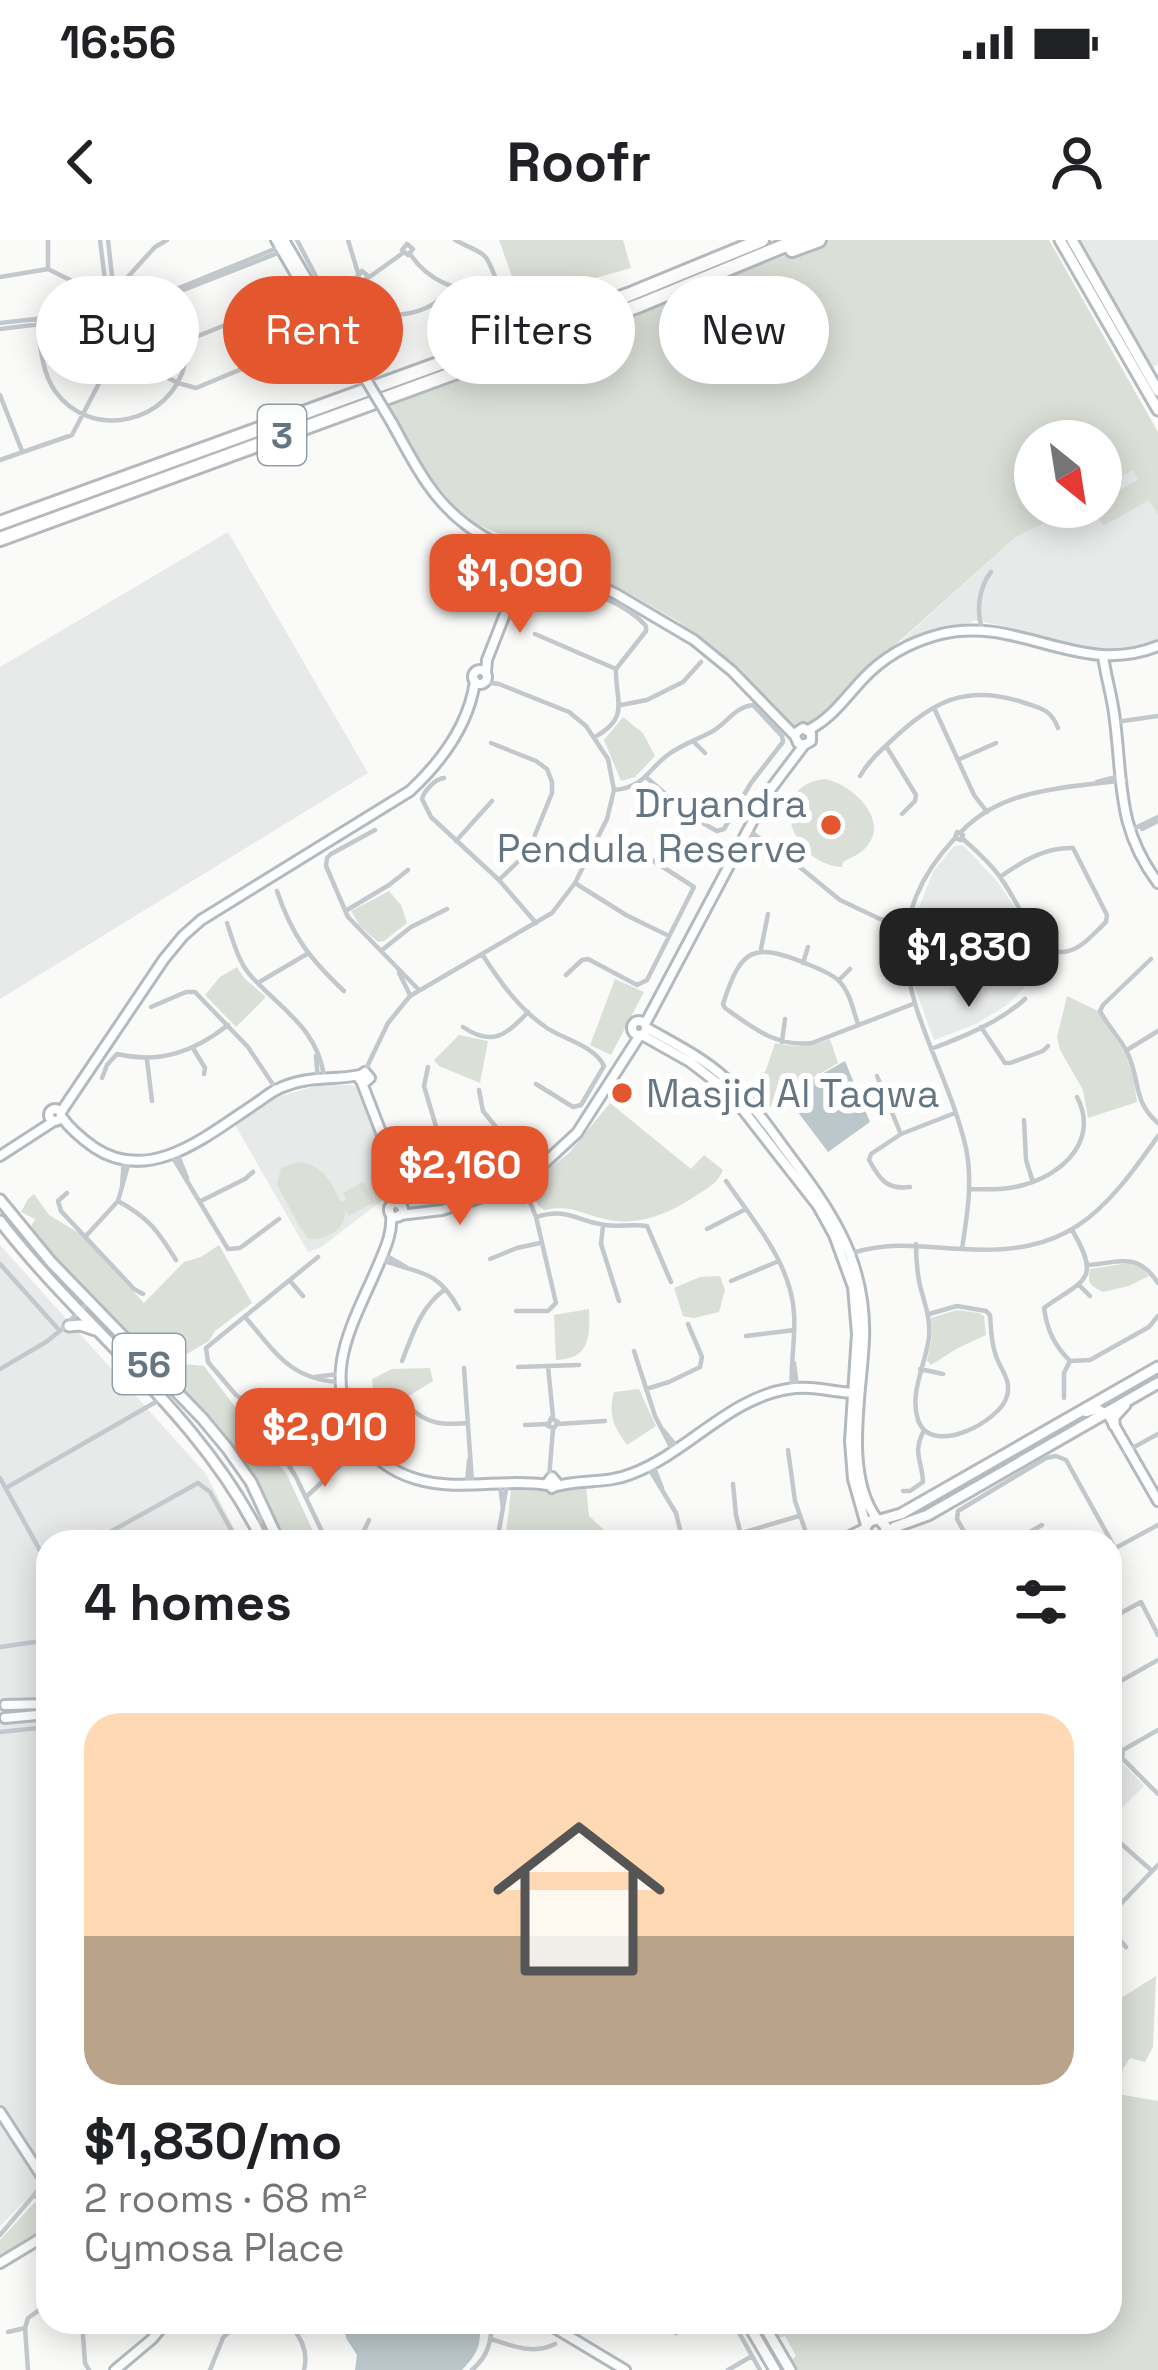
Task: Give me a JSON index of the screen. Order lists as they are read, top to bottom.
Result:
{
  "streets": {
    "highway": ["3"],
    "main road": ["56"]
  },
  "places": ["Dryandra Pendula Reserve", "Masjid Al Taqwa"],
  "north": "bottom right",
  "page": {
    "status": "16:56",
    "header": "Roofr",
    "chip": [
      "Buy",
      "Rent",
      "Filters",
      "New"
    ],
    "price": [
      "$1,090",
      "$1,830",
      "$2,160",
      "$2,010"
    ],
    "heading": "4 homes",
    "list": [
      {
        "name": "$1,830/mo",
        "note": "2 rooms · 68 m² · Cymosa Place"
      }
    ]
  }
}
